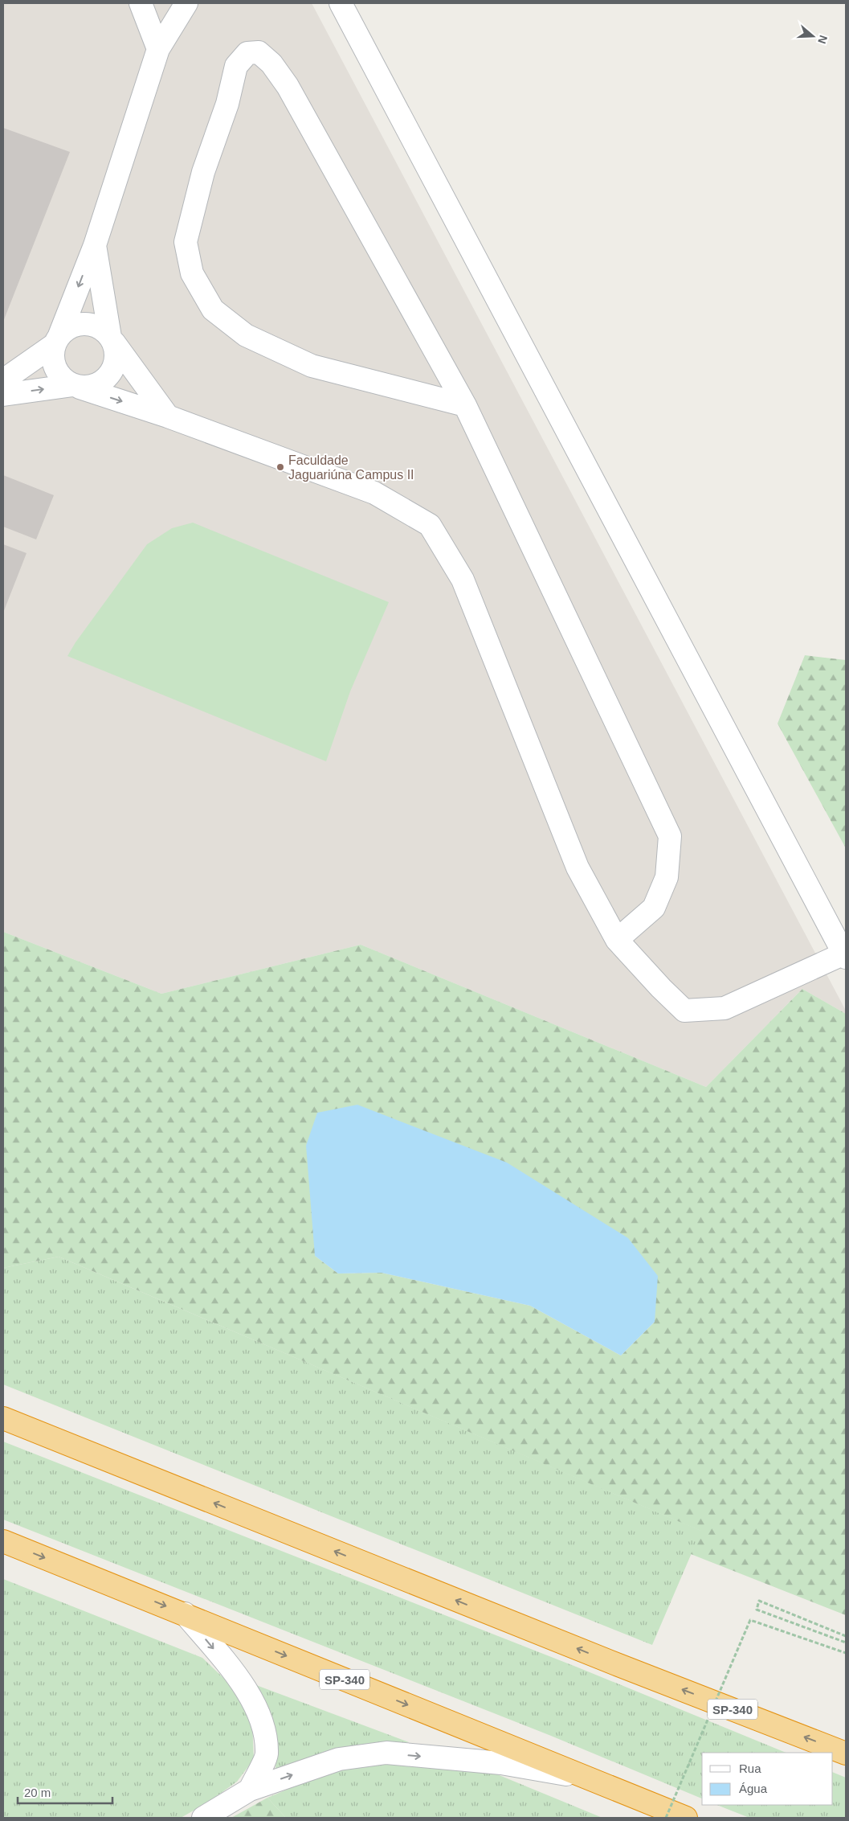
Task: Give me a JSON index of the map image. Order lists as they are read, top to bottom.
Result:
{
  "streets": {
    "highway": ["SP-340"]
  },
  "places": ["Faculdade Jaguariúna Campus II"],
  "legend": ["Rua", "Água"],
  "scale_bar": "20 m",
  "north": "right"
}
